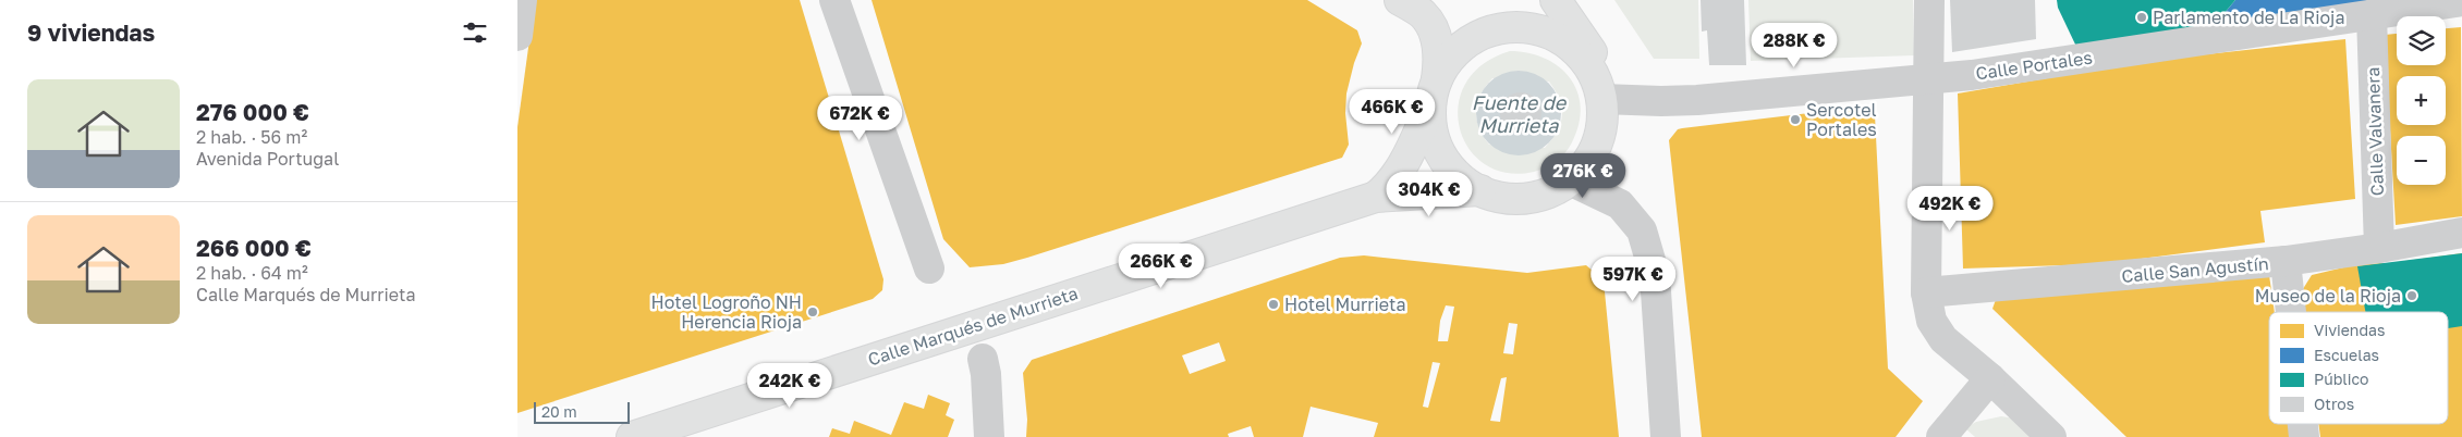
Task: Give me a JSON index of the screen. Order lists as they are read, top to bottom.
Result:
{
  "streets": {
    "main road": ["Calle Marqués de Murrieta"],
    "street": ["Calle Portales", "Calle Valvanera", "Calle San Agustín"]
  },
  "crossings": [
    ["Calle Portales", "Calle Valvanera"],
    ["Calle Portales", "Calle Marqués de Murrieta"],
    ["Calle Valvanera", "Calle San Agustín"]
  ],
  "water": ["Fuente de Murrieta"],
  "places": [
    "Parlamento de La Rioja",
    "Sercotel Portales",
    "Museo de la Rioja",
    "Hotel Murrieta",
    "Hotel Logroño NH Herencia Rioja"
  ],
  "legend": [
    "Viviendas",
    "Escuelas",
    "Público",
    "Otros"
  ],
  "scale_bar": "20 m",
  "page": {
    "heading": "9 viviendas",
    "map_buttons": ["+", "−"],
    "price": [
      "288K €",
      "466K €",
      "672K €",
      "276K €",
      "304K €",
      "492K €",
      "266K €",
      "597K €",
      "242K €"
    ],
    "list": [
      {
        "name": "276 000 €",
        "note": "2 hab. · 56 m² · Avenida Portugal"
      },
      {
        "name": "266 000 €",
        "note": "2 hab. · 64 m² · Calle Marqués de Murrieta"
      }
    ],
    "scale": "20 m"
  }
}
